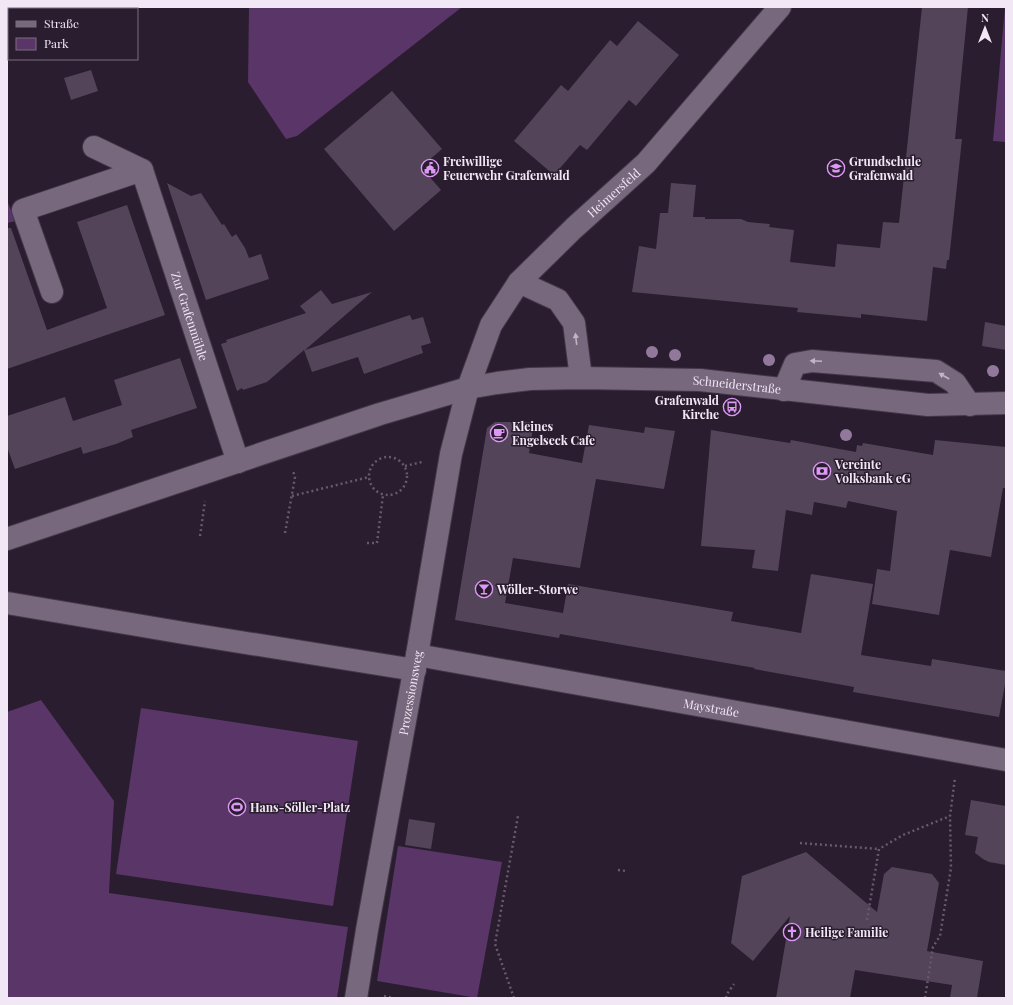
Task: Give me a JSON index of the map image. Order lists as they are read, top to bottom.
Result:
{
  "streets": {
    "street": [
      "Heimersfeld",
      "Zur Grafenmühle",
      "Schneiderstraße",
      "Prozessionsweg",
      "Maystraße"
    ]
  },
  "crossings": [
    ["Heimersfeld", "Schneiderstraße"],
    ["Heimersfeld", "Prozessionsweg"],
    ["Schneiderstraße", "Prozessionsweg"],
    ["Prozessionsweg", "Maystraße"]
  ],
  "places": {
    "public building": ["Freiwillige Feuerwehr Grafenwald"],
    "school or university": ["Grundschule Grafenwald"],
    "bus stop": ["Grafenwald Kirche"],
    "cafe": ["Kleines Engelseck Cafe"],
    "bank": ["Vereinte Volksbank eG"],
    "bar": ["Wöller-Storwe"],
    "sports": ["Hans-Söller-Platz"],
    "church": ["Heilige Familie"]
  },
  "legend": ["Straße", "Park"],
  "north": "top"
}
